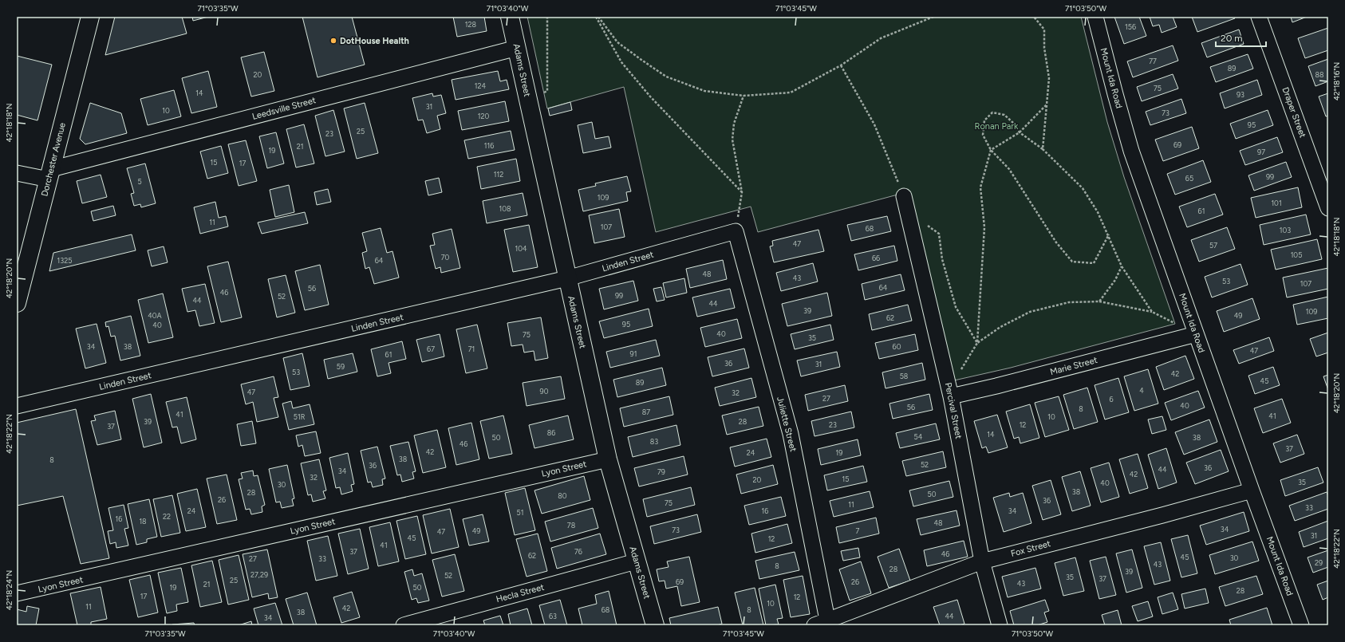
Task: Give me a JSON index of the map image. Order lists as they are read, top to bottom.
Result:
{
  "streets": {
    "main road": ["Adams Street", "Dorchester Avenue"],
    "street": [
      "Mount Ida Road",
      "Leedsville Street",
      "Draper Street",
      "Linden Street",
      "Marie Street",
      "Percival Street",
      "Juliette Street",
      "Lyon Street",
      "Fox Street",
      "Hecla Street"
    ]
  },
  "crossings": [
    ["Adams Street", "Leedsville Street"],
    ["Adams Street", "Linden Street"],
    ["Adams Street", "Lyon Street"],
    ["Adams Street", "Hecla Street"],
    ["Mount Ida Road", "Marie Street"],
    ["Mount Ida Road", "Fox Street"],
    ["Leedsville Street", "Dorchester Avenue"],
    ["Linden Street", "Juliette Street"],
    ["Marie Street", "Percival Street"],
    ["Percival Street", "Fox Street"],
    ["Juliette Street", "Fox Street"]
  ],
  "parks": ["Ronan Park"],
  "places": ["DotHouse Health"],
  "house_numbers": [
    "128",
    "156",
    "77",
    "89",
    "20",
    "88",
    "124",
    "75",
    "14",
    "93",
    "31",
    "10",
    "73",
    "120",
    "95",
    "25",
    "23",
    "69",
    "116",
    "21",
    "19",
    "97",
    "15",
    "17",
    "112",
    "99",
    "65",
    "5",
    "109",
    "101",
    "108",
    "61",
    "11",
    "107",
    "68",
    "103",
    "47",
    "57",
    "104",
    "105",
    "70",
    "66",
    "1325",
    "64",
    "48",
    "43",
    "53",
    "107",
    "64",
    "56",
    "46",
    "99",
    "52",
    "44",
    "44",
    "39",
    "109",
    "40A",
    "49",
    "62",
    "95",
    "40",
    "40",
    "75",
    "35",
    "34",
    "38",
    "60",
    "67",
    "71",
    "47",
    "91",
    "61",
    "36",
    "31",
    "59",
    "53",
    "42",
    "58",
    "45",
    "89",
    "4",
    "90",
    "47",
    "32",
    "27",
    "6",
    "40",
    "56",
    "8",
    "87",
    "41",
    "41",
    "51R",
    "10",
    "39",
    "28",
    "23",
    "12",
    "37",
    "86",
    "14",
    "54",
    "50",
    "38",
    "83",
    "46",
    "37",
    "42",
    "24",
    "19",
    "38",
    "8",
    "52",
    "36",
    "36",
    "44",
    "34",
    "79",
    "42",
    "32",
    "15",
    "20",
    "35",
    "40",
    "30",
    "38",
    "28",
    "50",
    "80",
    "26",
    "36",
    "75",
    "11",
    "33",
    "24",
    "16",
    "34",
    "51",
    "22",
    "16",
    "18",
    "48",
    "78",
    "34",
    "73",
    "49",
    "7",
    "47",
    "31",
    "45",
    "12",
    "41",
    "37",
    "76",
    "46",
    "62",
    "45",
    "30",
    "27",
    "33",
    "29",
    "43",
    "8",
    "28",
    "39",
    "27,29",
    "52",
    "35",
    "37",
    "25",
    "69",
    "26",
    "43",
    "21",
    "19",
    "50",
    "28",
    "17",
    "12",
    "10",
    "11",
    "42",
    "68",
    "8",
    "38",
    "63",
    "44",
    "34"
  ],
  "scale_bar": "20 m",
  "coordinates": [
    "71°03'35\"W",
    "71°03'40\"W",
    "71°03'45\"W",
    "71°03'50\"W",
    "42°18'16\"N",
    "42°18'18\"N",
    "42°18'20\"N",
    "42°18'22\"N",
    "42°18'24\"N"
  ]
}
